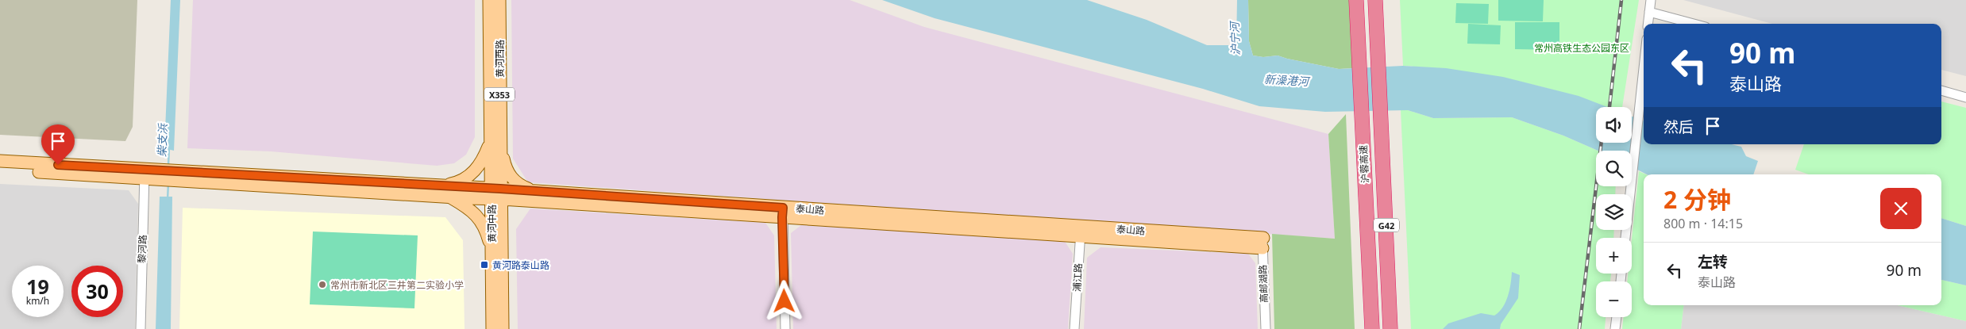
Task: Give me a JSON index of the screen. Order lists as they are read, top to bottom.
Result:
{
  "streets": {
    "highway": ["沪蓉高速", "G42"],
    "main road": [
      "黄河西路",
      "X353",
      "泰山路",
      "黄河中路"
    ],
    "street": ["黎河路", "浦江路", "高邮湖路"]
  },
  "crossings": [
    ["黄河西路", "泰山路"],
    ["黄河西路", "黄河中路"],
    ["泰山路", "黄河中路"],
    ["泰山路", "黎河路"],
    ["泰山路", "浦江路"],
    ["泰山路", "高邮湖路"]
  ],
  "water": ["沪宁河", "新澡港河", "柴支浜"],
  "parks": ["常州高铁生态公园东区"],
  "places": {
    "transit": ["黄河路泰山路"],
    "other": ["常州市新北区三井第二实验小学"]
  },
  "page": {
    "turn": ["90 m", "泰山路"],
    "map_buttons": ["+", "−"],
    "then": "然后",
    "heading": ["2 分钟", "800 m · 14:15"],
    "list": [
      {
        "name": "左转",
        "note": "泰山路",
        "value": "90 m"
      }
    ],
    "speed": "19 km/h",
    "limit": "30"
  }
}
